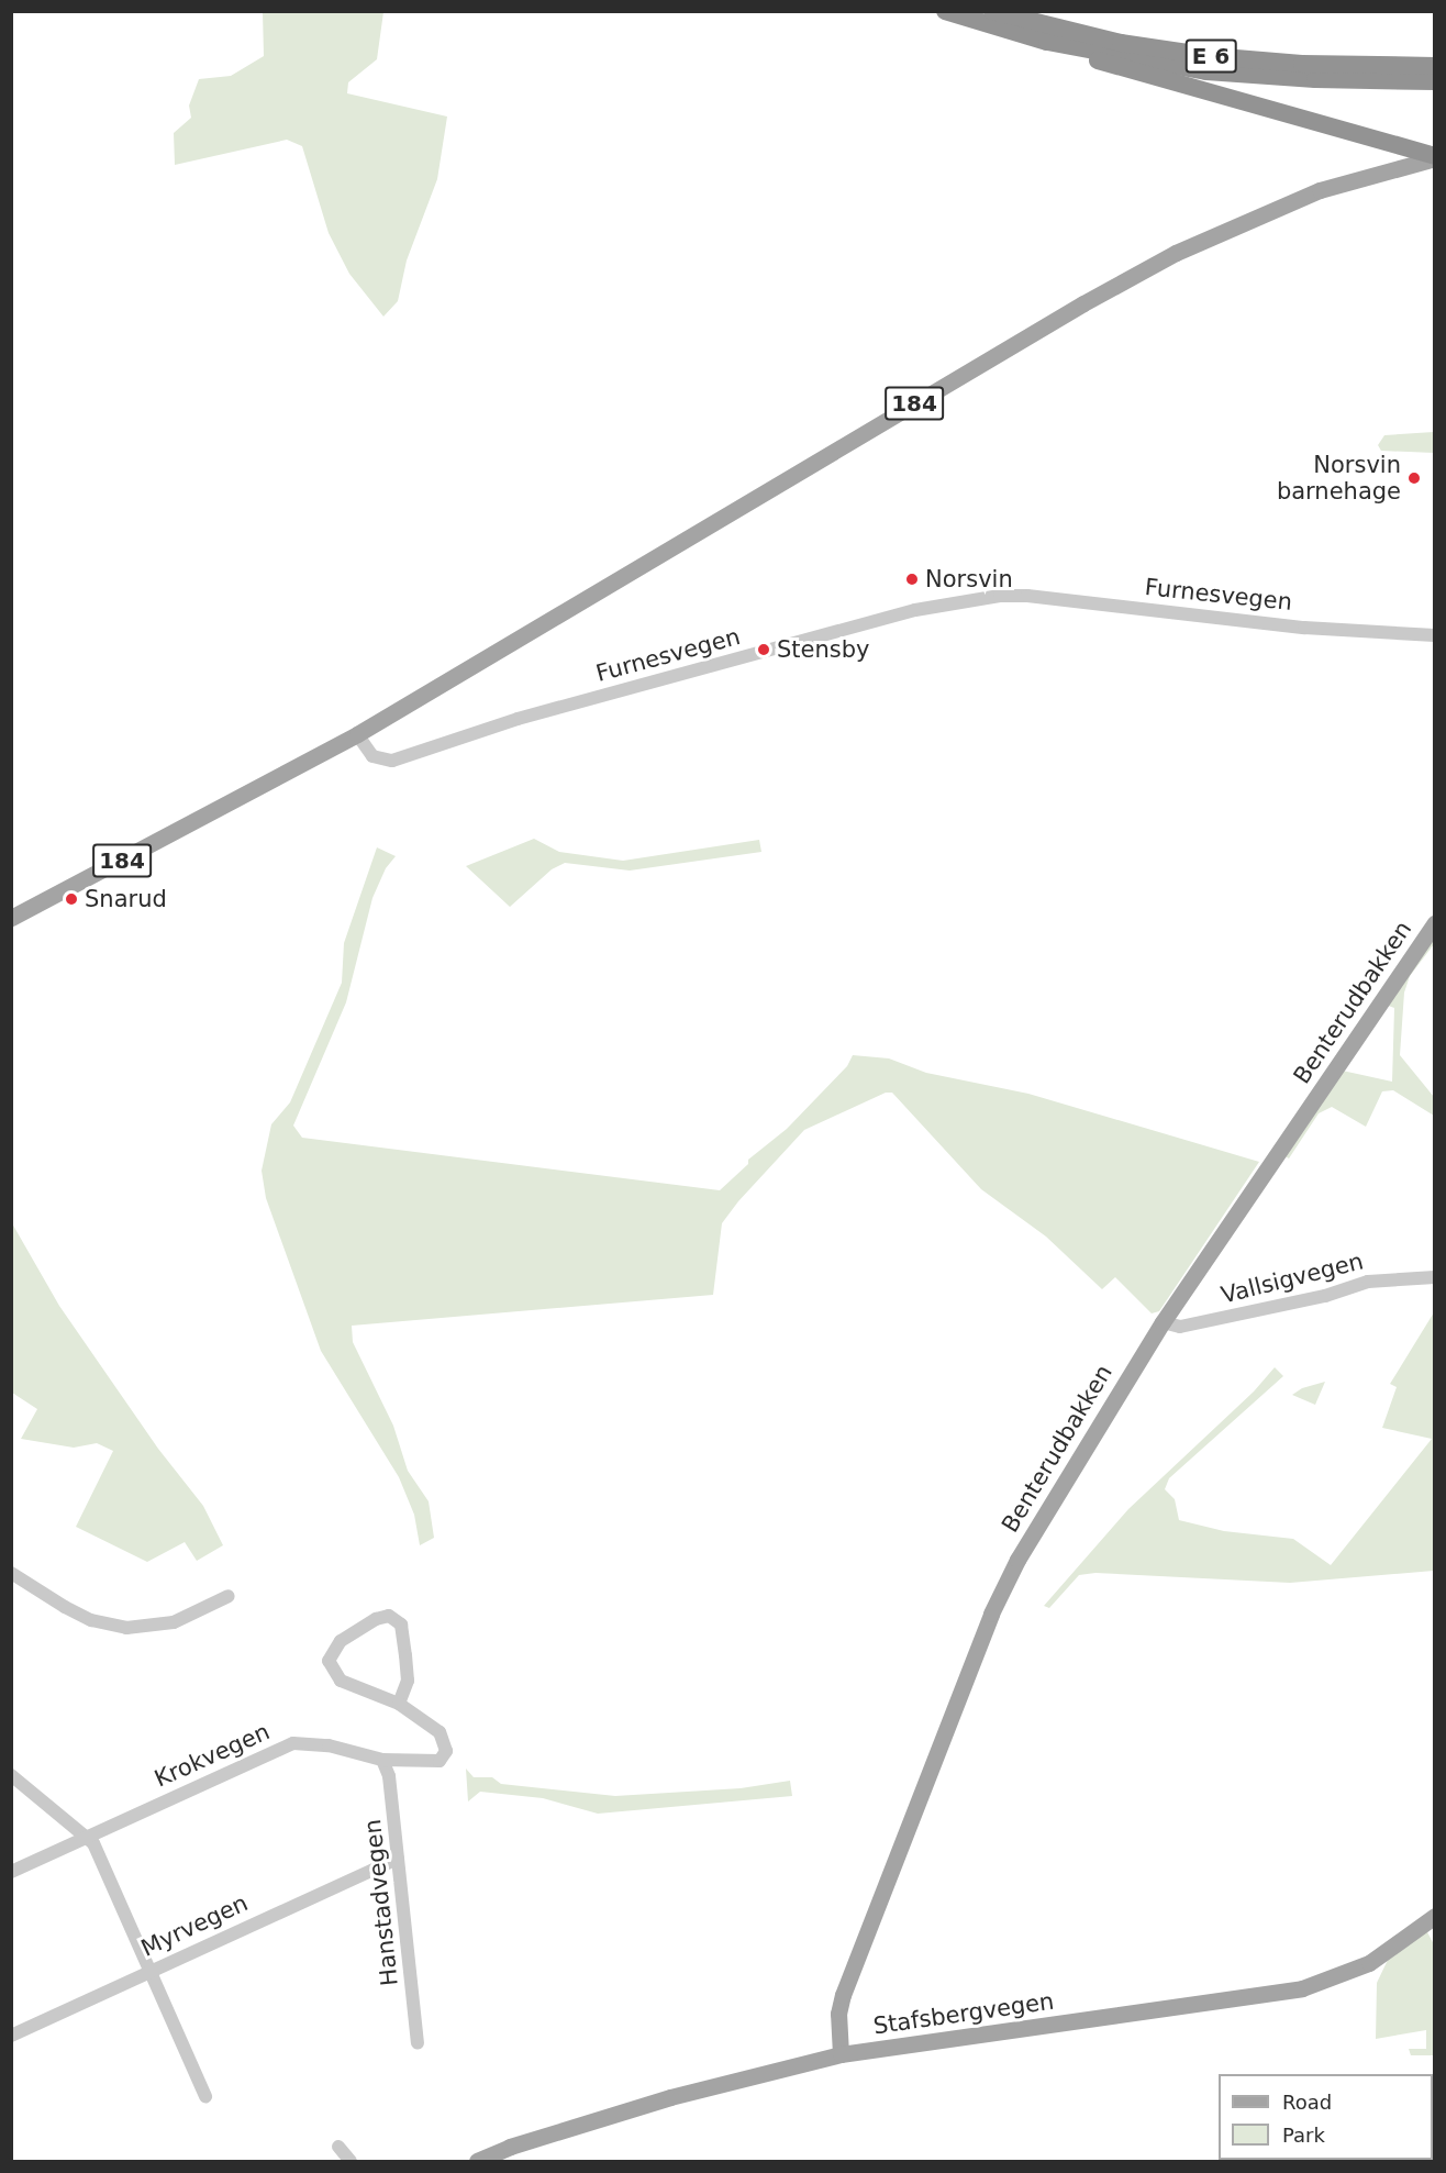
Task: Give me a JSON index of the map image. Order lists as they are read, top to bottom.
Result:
{
  "streets": {
    "highway": ["E 6"],
    "main road": ["184", "Benterudbakken", "Stafsbergvegen"],
    "street": [
      "Furnesvegen",
      "Vallsigvegen",
      "Krokvegen",
      "Hanstadvegen",
      "Myrvegen"
    ]
  },
  "crossings": [
    ["E 6", "184"],
    ["184", "Furnesvegen"],
    ["Benterudbakken", "Vallsigvegen"],
    ["Benterudbakken", "Stafsbergvegen"],
    ["Krokvegen", "Hanstadvegen"],
    ["Hanstadvegen", "Myrvegen"]
  ],
  "places": [
    "Norsvin barnehage",
    "Norsvin",
    "Stensby",
    "Snarud"
  ],
  "legend": ["Road", "Park"]
}
